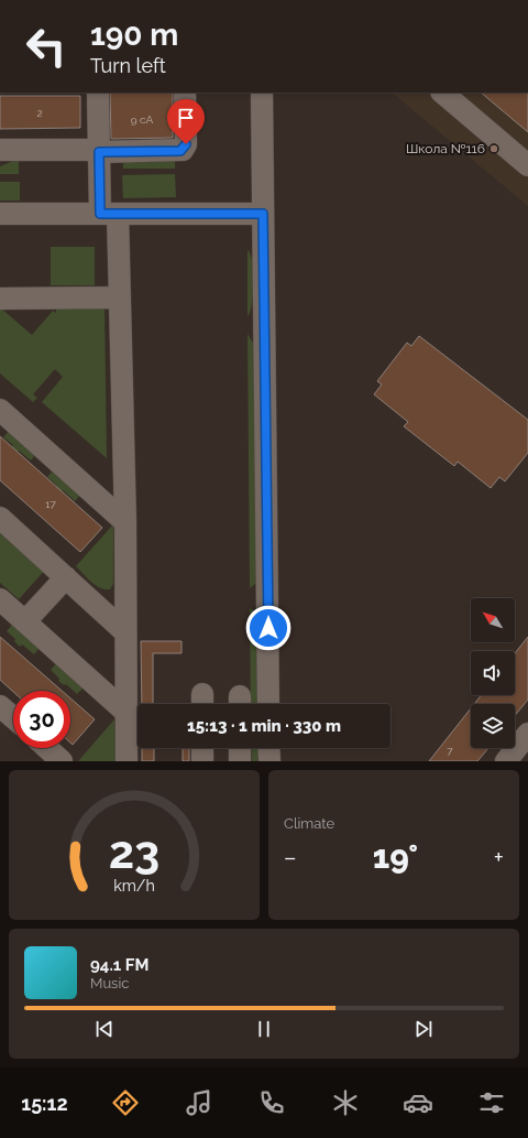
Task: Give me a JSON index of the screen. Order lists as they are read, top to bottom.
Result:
{
  "places": ["Школа №116"],
  "house_numbers": [
    "2",
    "9 сА",
    "17",
    "7"
  ],
  "north": "top left",
  "page": {
    "turn": ["190 m", "Turn left"],
    "limit": "30",
    "trip": "15:13 · 1 min · 330 m",
    "tile": "Climate",
    "heat": ["−", "19°", "+"],
    "song": ["94.1 FM", "Music"],
    "tabs": "15:12",
    "gauge": ["23", "km/h"]
  }
}
